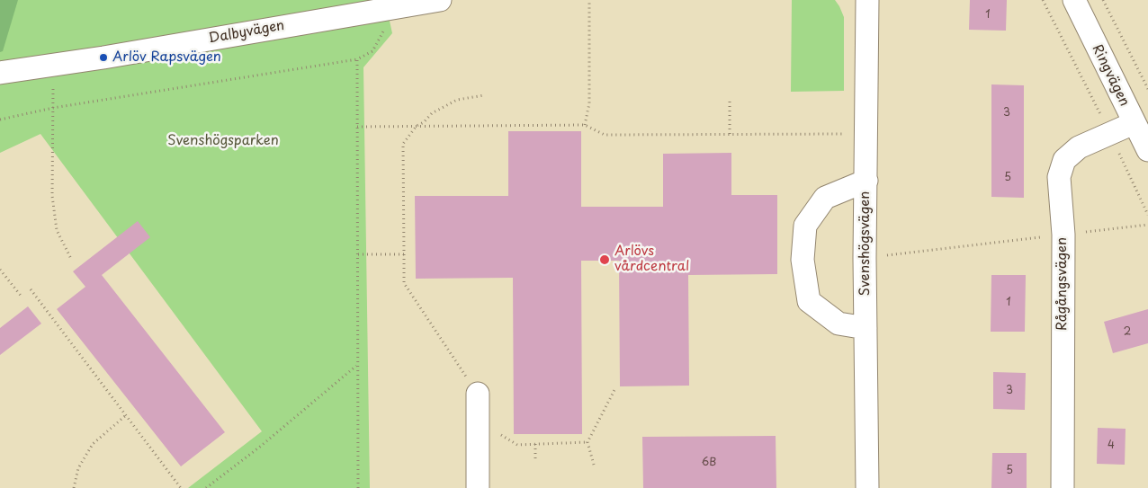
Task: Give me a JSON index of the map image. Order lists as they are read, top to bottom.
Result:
{
  "streets": {
    "street": [
      "Dalbyvägen",
      "Ringvägen",
      "Svenshögsvägen",
      "Rågångsvägen"
    ]
  },
  "crossings": [
    ["Ringvägen", "Rågångsvägen"]
  ],
  "parks": ["Svenshögsparken"],
  "places": ["Arlöv Rapsvägen", "Arlövs vårdcentral"],
  "house_numbers": [
    "1",
    "3",
    "5",
    "1",
    "2",
    "3",
    "4",
    "6B",
    "5"
  ]
}
